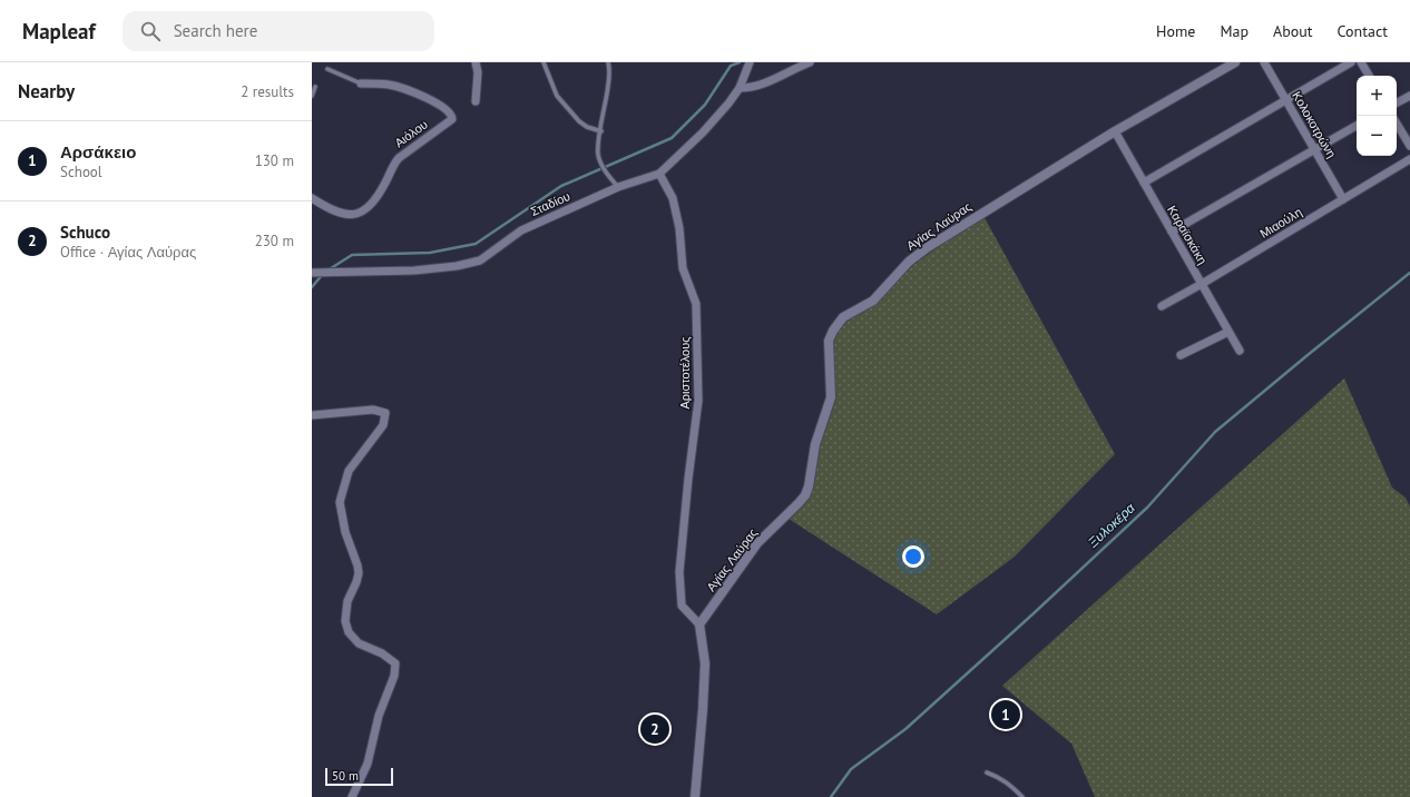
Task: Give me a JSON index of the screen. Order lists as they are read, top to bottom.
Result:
{
  "streets": {
    "street": [
      "Κολοκοτρώνη",
      "Αιόλου",
      "Σταδίου",
      "Μιαούλη",
      "Αγίας Λαύρας",
      "Καραϊσκάκη",
      "Αριστοτέλους"
    ]
  },
  "crossings": [
    ["Κολοκοτρώνη", "Μιαούλη"],
    ["Σταδίου", "Αριστοτέλους"],
    ["Μιαούλη", "Καραϊσκάκη"],
    ["Αγίας Λαύρας", "Καραϊσκάκη"],
    ["Αγίας Λαύρας", "Αριστοτέλους"]
  ],
  "water": ["Ξυλοκέρα"],
  "scale_bar": "50 m",
  "page": {
    "header": "Mapleaf",
    "search": "Search here",
    "nav": [
      "Home",
      "Map",
      "About",
      "Contact"
    ],
    "heading": ["Nearby", "2 results"],
    "map_buttons": ["+", "−"],
    "list": [
      {
        "mark": "1",
        "name": "Αρσάκειο",
        "note": "School",
        "value": "130 m"
      },
      {
        "mark": "2",
        "name": "Schuco",
        "note": "Office · Αγίας Λαύρας",
        "value": "230 m"
      }
    ],
    "pins": ["1", "2"],
    "scale": "50 m"
  }
}
